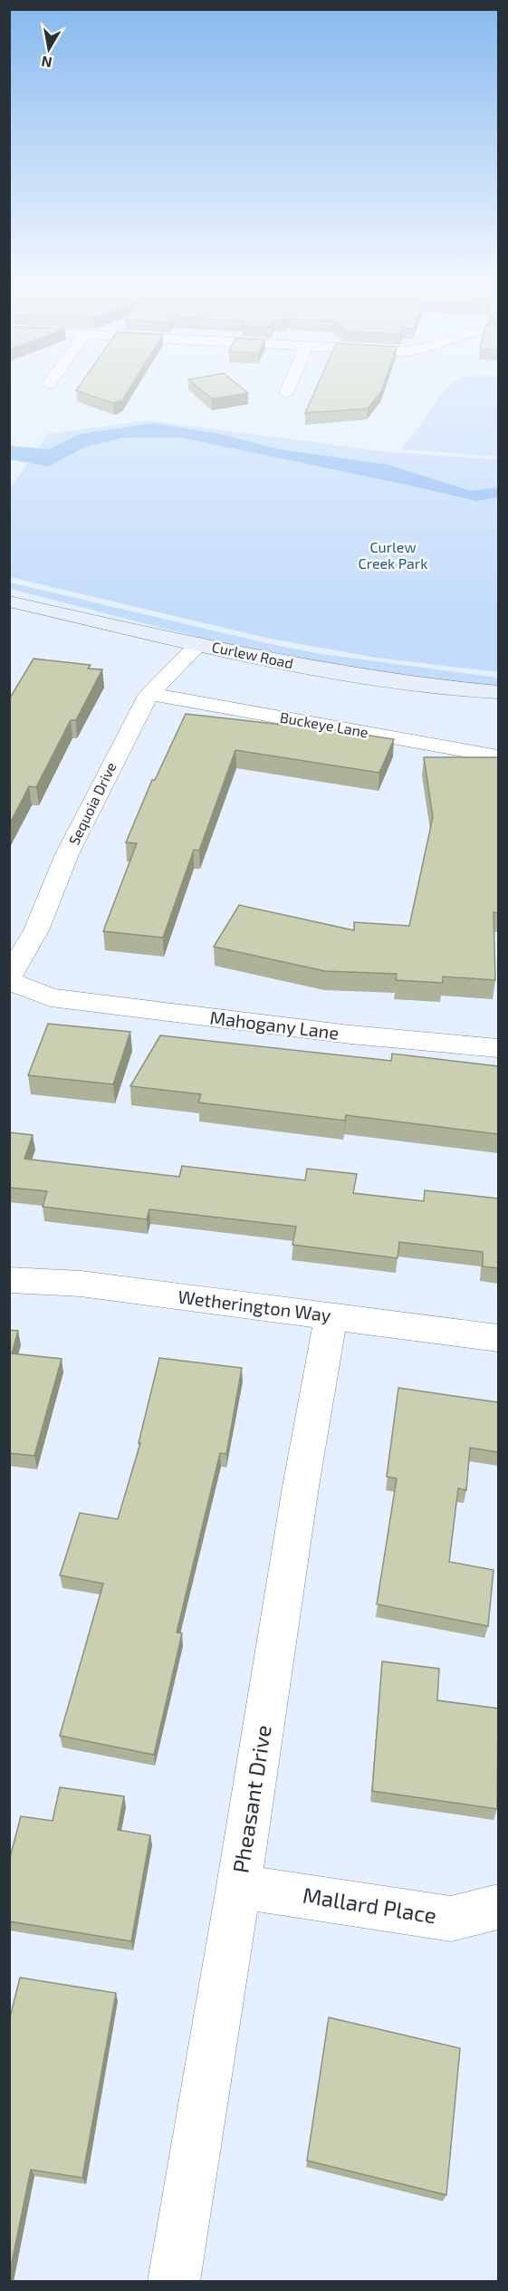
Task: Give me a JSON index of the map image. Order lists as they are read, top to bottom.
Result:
{
  "streets": {
    "main road": ["Curlew Road"],
    "street": [
      "Buckeye Lane",
      "Sequoia Drive",
      "Mahogany Lane",
      "Wetherington Way",
      "Pheasant Drive",
      "Mallard Place"
    ]
  },
  "crossings": [
    ["Curlew Road", "Sequoia Drive"],
    ["Buckeye Lane", "Sequoia Drive"],
    ["Sequoia Drive", "Mahogany Lane"],
    ["Wetherington Way", "Pheasant Drive"],
    ["Pheasant Drive", "Mallard Place"]
  ],
  "parks": ["Curlew Creek Park"],
  "north": "bottom"
}
